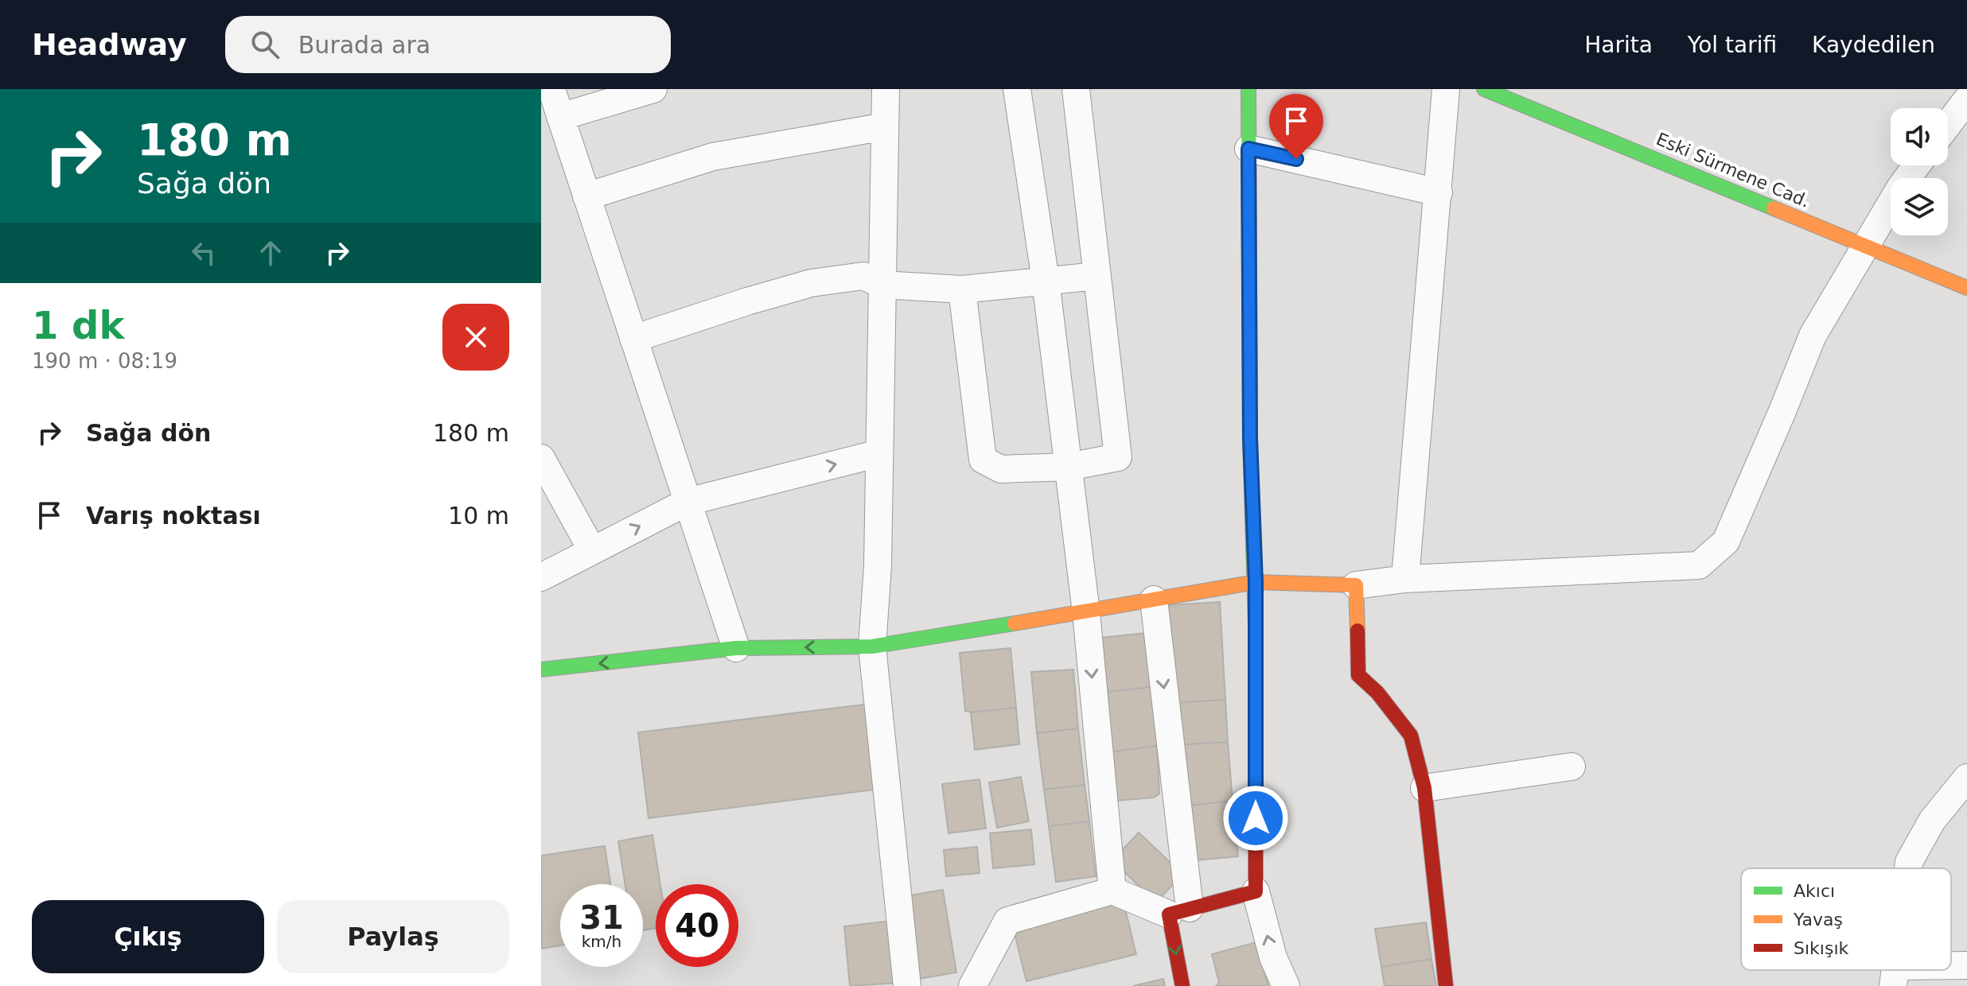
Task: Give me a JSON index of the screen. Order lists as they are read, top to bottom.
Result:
{
  "streets": {
    "street": ["Eski Sürmene Cad."]
  },
  "legend": ["Akıcı", "Yavaş", "Sıkışık"],
  "page": {
    "header": "Headway",
    "search": "Burada ara",
    "nav": ["Harita", "Yol tarifi", "Kaydedilen"],
    "turn": ["180 m", "Sağa dön"],
    "heading": ["1 dk", "190 m · 08:19"],
    "list": [
      {
        "name": "Sağa dön",
        "value": "180 m"
      },
      {
        "name": "Varış noktası",
        "value": "10 m"
      }
    ],
    "speed": "31 km/h",
    "limit": "40",
    "buttons": ["Çıkış", "Paylaş"]
  }
}
